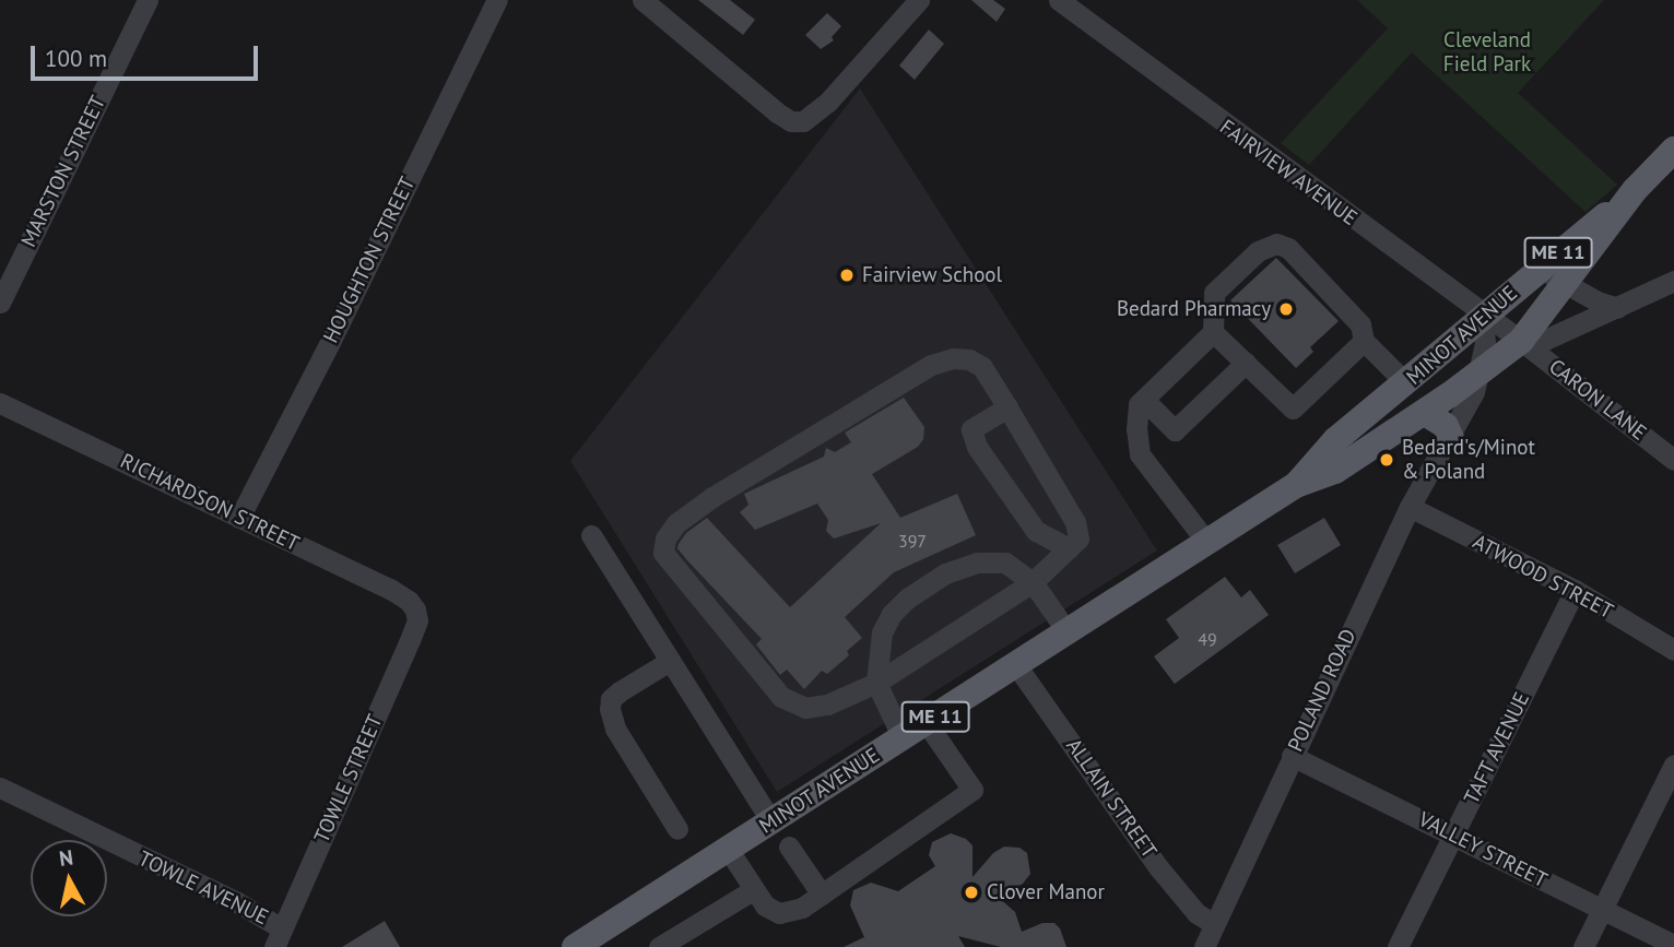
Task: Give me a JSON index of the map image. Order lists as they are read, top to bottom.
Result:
{
  "streets": {
    "main road": ["ME 11", "MINOT AVENUE"],
    "street": [
      "MARSTON STREET",
      "FAIRVIEW AVENUE",
      "HOUGHTON STREET",
      "CARON LANE",
      "RICHARDSON STREET",
      "ATWOOD STREET",
      "POLAND ROAD",
      "TAFT AVENUE",
      "TOWLE STREET",
      "ALLAIN STREET",
      "VALLEY STREET",
      "TOWLE AVENUE"
    ]
  },
  "crossings": [
    ["FAIRVIEW AVENUE", "ME 11"],
    ["FAIRVIEW AVENUE", "MINOT AVENUE"],
    ["FAIRVIEW AVENUE", "CARON LANE"],
    ["FAIRVIEW AVENUE", "POLAND ROAD"],
    ["ME 11", "MINOT AVENUE"],
    ["ME 11", "CARON LANE"],
    ["ME 11", "POLAND ROAD"],
    ["HOUGHTON STREET", "RICHARDSON STREET"],
    ["MINOT AVENUE", "CARON LANE"],
    ["MINOT AVENUE", "POLAND ROAD"],
    ["MINOT AVENUE", "ALLAIN STREET"],
    ["CARON LANE", "POLAND ROAD"],
    ["RICHARDSON STREET", "TOWLE STREET"],
    ["ATWOOD STREET", "POLAND ROAD"],
    ["ATWOOD STREET", "TAFT AVENUE"],
    ["POLAND ROAD", "ALLAIN STREET"],
    ["POLAND ROAD", "VALLEY STREET"],
    ["TAFT AVENUE", "VALLEY STREET"],
    ["TOWLE STREET", "TOWLE AVENUE"]
  ],
  "parks": ["Cleveland Field Park"],
  "places": [
    "Fairview School",
    "Bedard Pharmacy",
    "Bedard's/Minot & Poland",
    "Clover Manor"
  ],
  "house_numbers": ["397", "49"],
  "scale_bar": "100 m",
  "north": "top"
}
